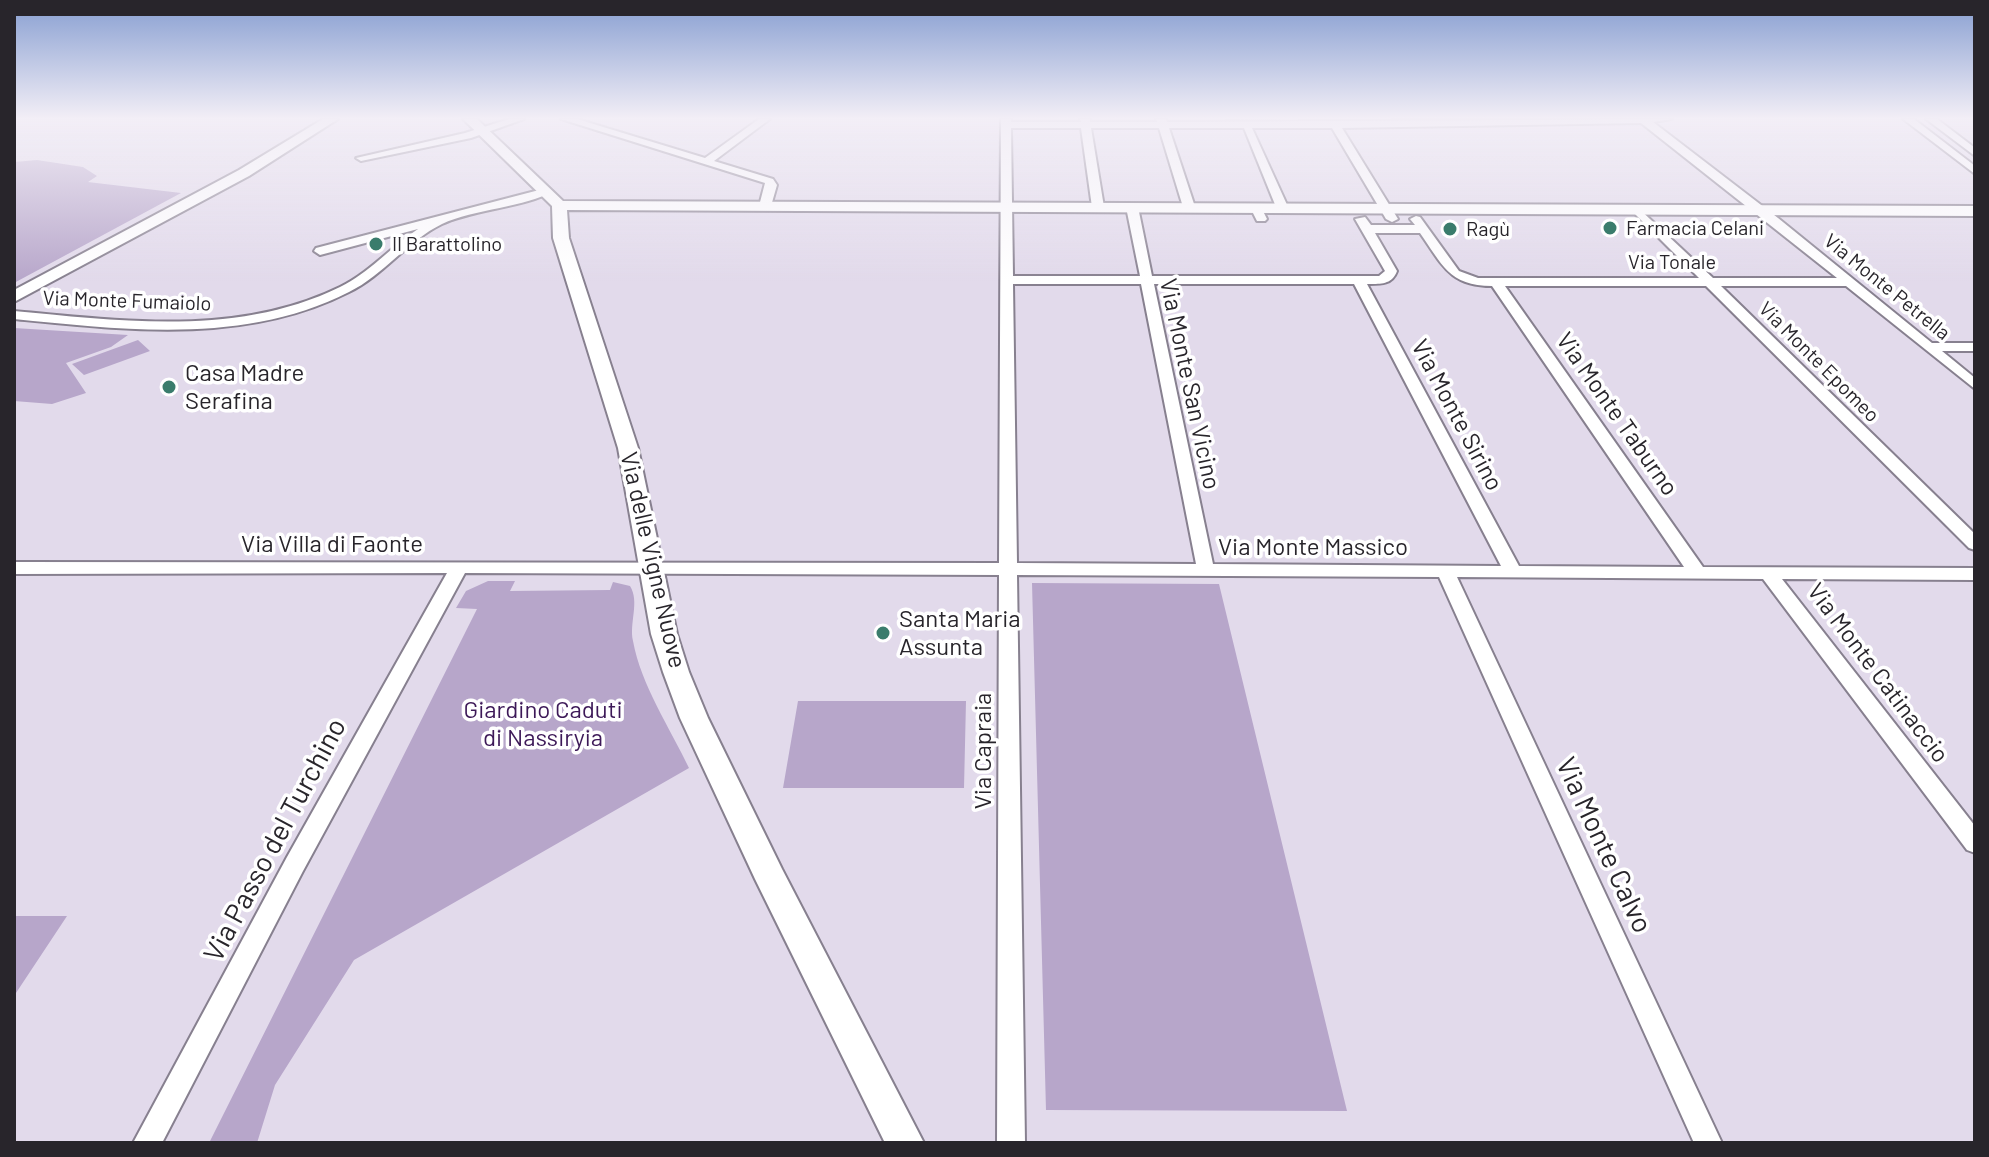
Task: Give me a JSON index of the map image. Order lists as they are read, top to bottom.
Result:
{
  "streets": {
    "street": [
      "Via Tonale",
      "Via Monte Petrella",
      "Via Monte Fumaiolo",
      "Via Monte Epomeo",
      "Via Monte San Vicino",
      "Via Monte Taburno",
      "Via Monte Sirino",
      "Via Villa di Faonte",
      "Via Monte Massico",
      "Via delle Vigne Nuove",
      "Via Monte Catinaccio",
      "Via Capraia",
      "Via Passo del Turchino",
      "Via Monte Calvo"
    ]
  },
  "crossings": [
    ["Via Tonale", "Via Monte Petrella"],
    ["Via Tonale", "Via Monte Epomeo"],
    ["Via Tonale", "Via Monte Taburno"],
    ["Via Monte San Vicino", "Via Monte Massico"],
    ["Via Monte Taburno", "Via Monte Massico"],
    ["Via Monte Sirino", "Via Monte Massico"],
    ["Via Villa di Faonte", "Via Monte Massico"],
    ["Via Villa di Faonte", "Via delle Vigne Nuove"],
    ["Via Villa di Faonte", "Via Passo del Turchino"],
    ["Via Monte Massico", "Via delle Vigne Nuove"],
    ["Via Monte Massico", "Via Monte Catinaccio"],
    ["Via Monte Massico", "Via Capraia"],
    ["Via Monte Massico", "Via Monte Calvo"]
  ],
  "parks": ["Giardino Caduti di Nassiryia"],
  "places": [
    "Farmacia Celani",
    "Ragù",
    "Il Barattolino",
    "Casa Madre Serafina",
    "Santa Maria Assunta"
  ]
}
